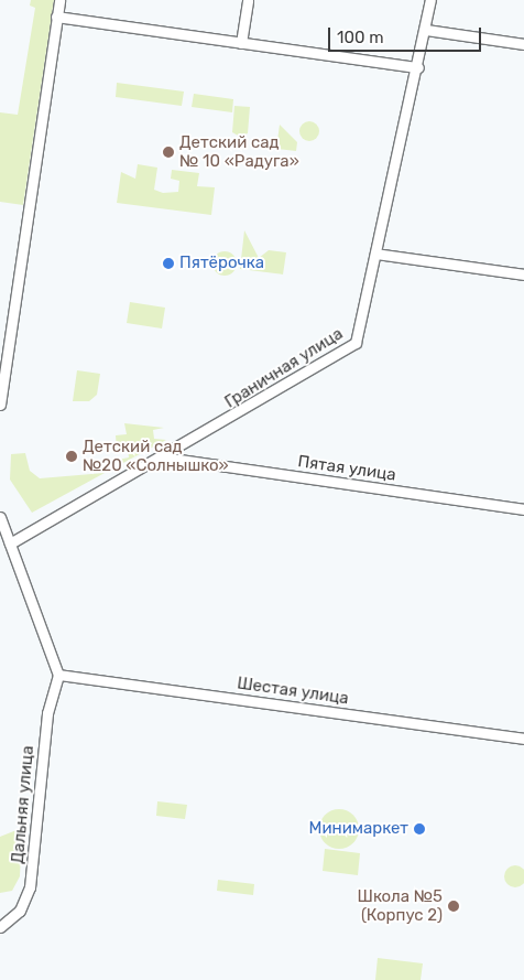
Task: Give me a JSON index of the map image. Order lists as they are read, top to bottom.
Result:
{
  "streets": {
    "street": [
      "Граничная улица",
      "Пятая улица",
      "Шестая улица",
      "Дальняя улица"
    ]
  },
  "crossings": [
    ["Граничная улица", "Пятая улица"],
    ["Шестая улица", "Дальняя улица"]
  ],
  "places": [
    "Детский сад № 10 «Радуга»",
    "Пятёрочка",
    "Детский сад №20 «Солнышко»",
    "Минимаркет",
    "Школа №5 (Корпус 2)"
  ],
  "scale_bar": "100 m"
}
